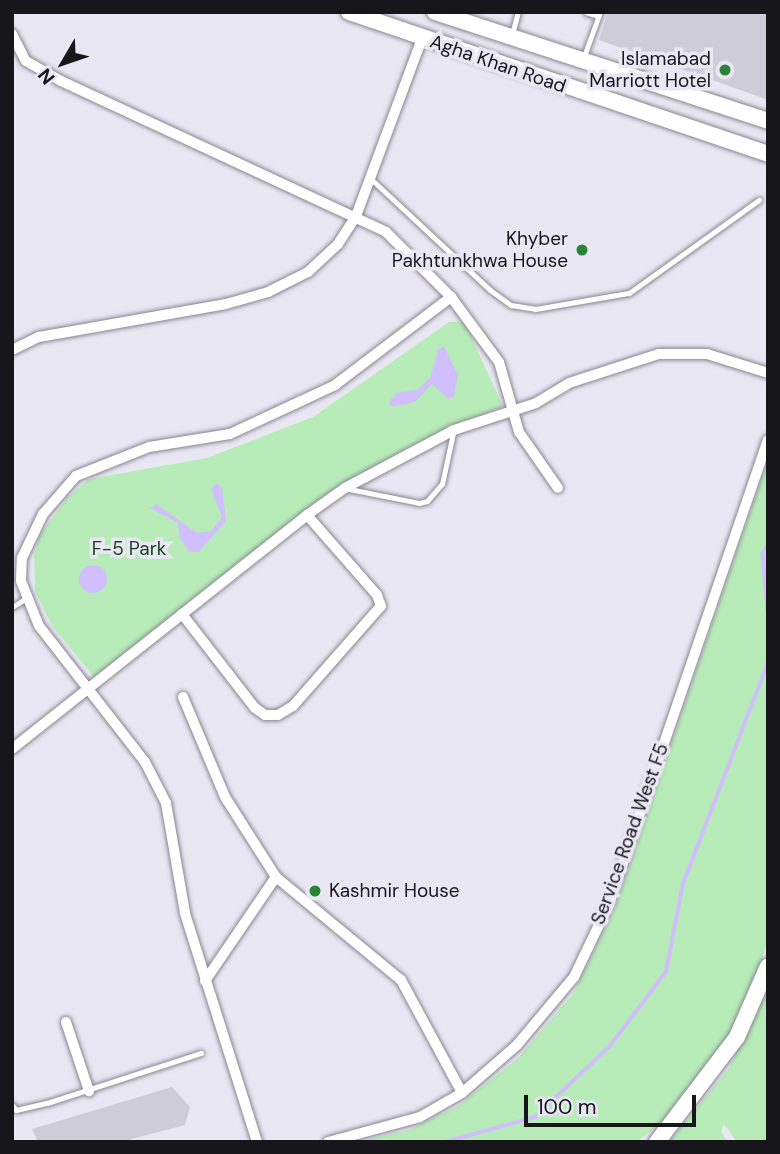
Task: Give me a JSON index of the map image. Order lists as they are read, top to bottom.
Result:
{
  "streets": {
    "street": ["Agha Khan Road", "Service Road West F5"]
  },
  "parks": ["F-5 Park"],
  "places": ["Islamabad Marriott Hotel", "Khyber Pakhtunkhwa House", "Kashmir House"],
  "scale_bar": "100 m",
  "north": "bottom left"
}
